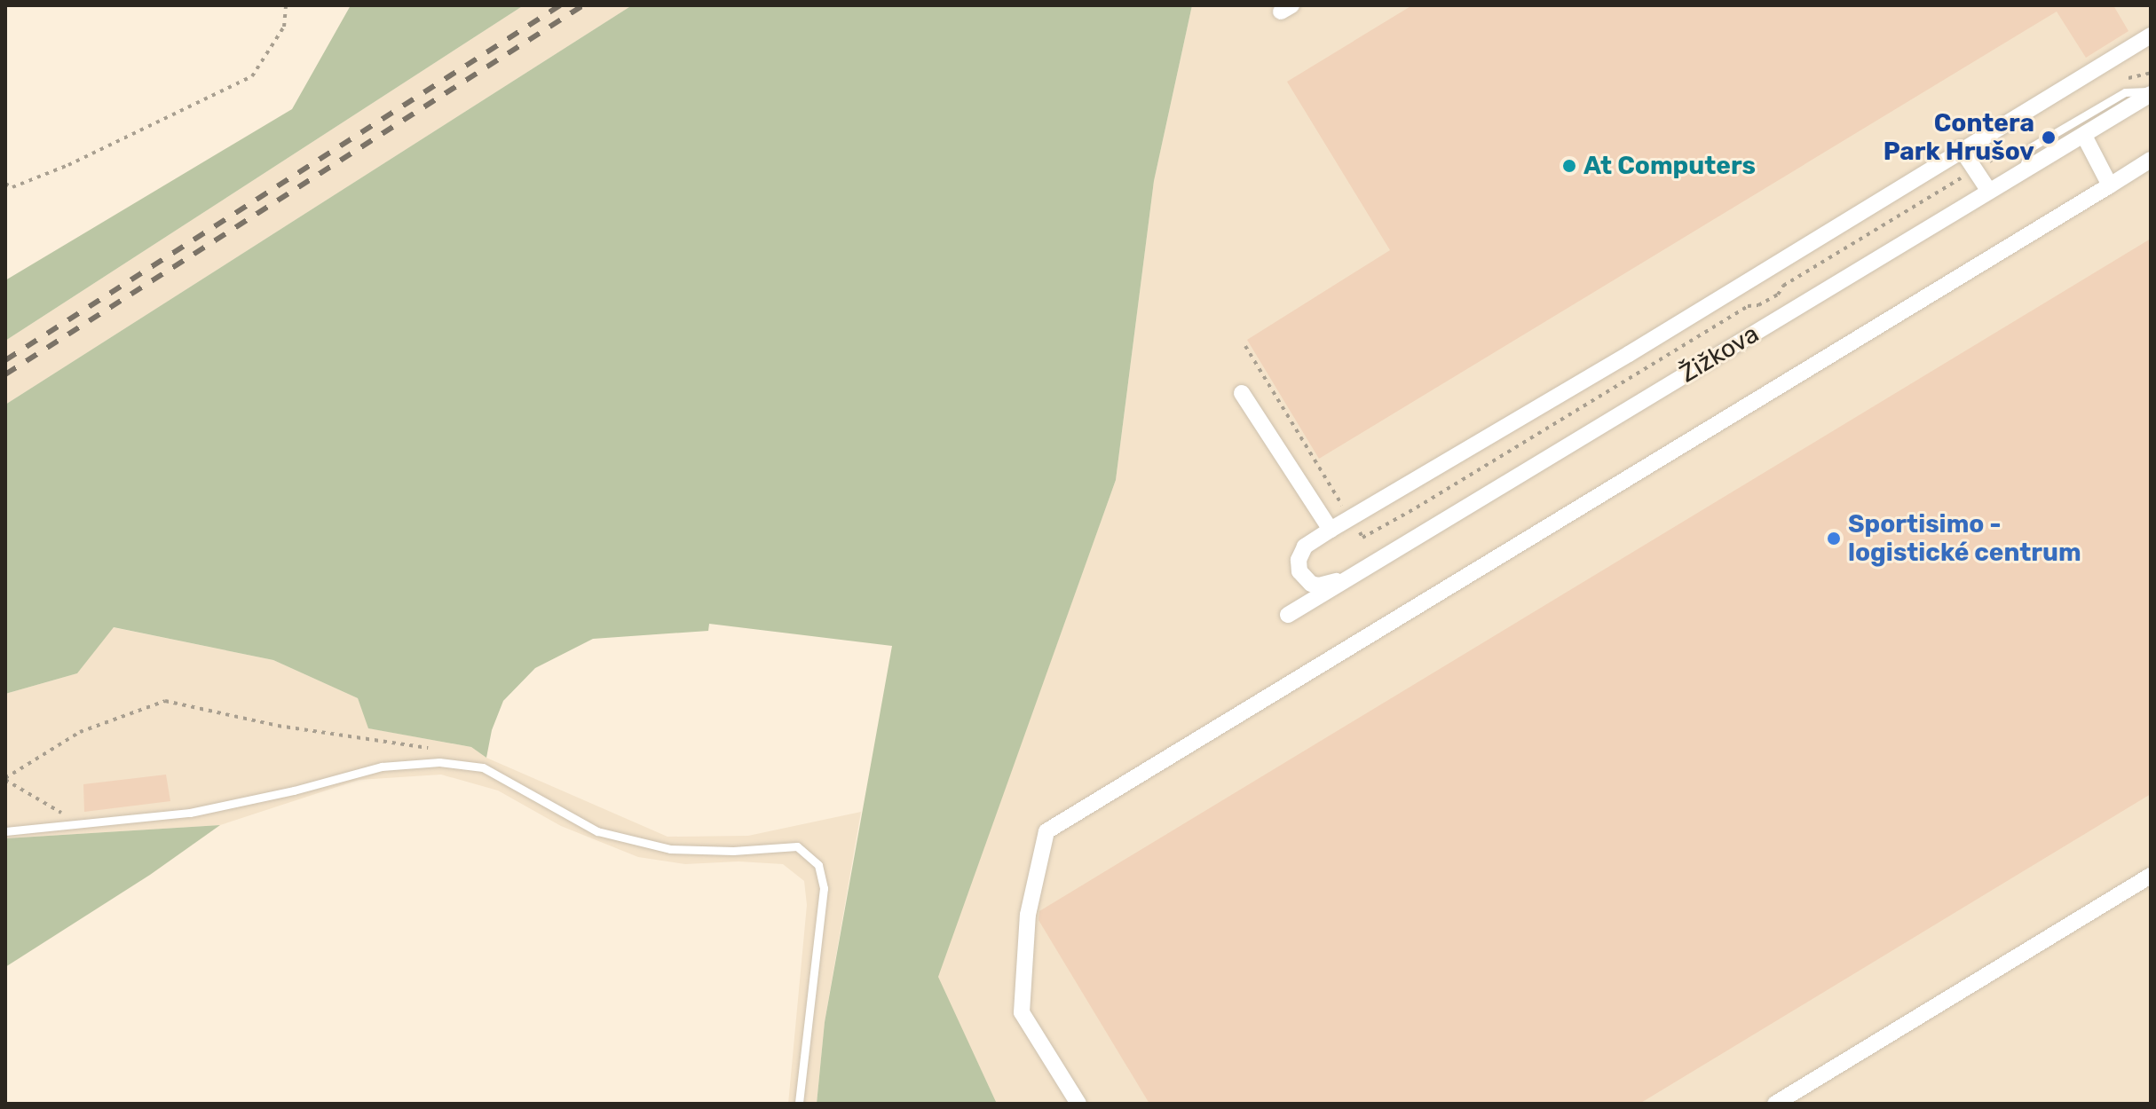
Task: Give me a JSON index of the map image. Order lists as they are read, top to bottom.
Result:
{
  "streets": {
    "street": ["Žižkova"]
  },
  "places": ["Contera Park Hrušov", "At Computers", "Sportisimo - logistické centrum"]
}
